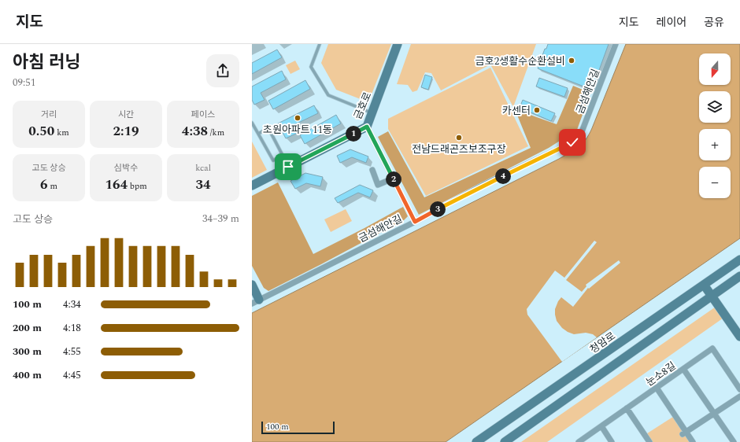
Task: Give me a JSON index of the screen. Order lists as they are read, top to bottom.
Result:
{
  "streets": {
    "main road": ["금호로", "청암로"],
    "street": ["금섬해안길", "눈소8길"]
  },
  "places": [
    "금호2생활수순환설비",
    "카센터",
    "초원아파트 11동",
    "전남드래곤즈보조구장"
  ],
  "scale_bar": "100 m",
  "north": "bottom",
  "page": {
    "header": "지도",
    "nav": ["지도", "레이어", "공유"],
    "heading": ["아침 러닝", "09:51"],
    "map_buttons": ["+", "−"],
    "stats": [
      ["거리", "0.50 km"],
      ["시간", "2:19"],
      ["페이스", "4:38 /km"],
      ["고도 상승", "6 m"],
      ["심박수", "164 bpm"],
      ["kcal", "34"]
    ],
    "pins": [
      "1",
      "4",
      "2",
      "3"
    ],
    "chart": ["고도 상승", "34–39 m"],
    "list": [
      {
        "name": "100 m",
        "note": "4:34"
      },
      {
        "name": "200 m",
        "note": "4:18"
      },
      {
        "name": "300 m",
        "note": "4:55"
      },
      {
        "name": "400 m",
        "note": "4:45"
      }
    ],
    "scale": "100 m"
  }
}
